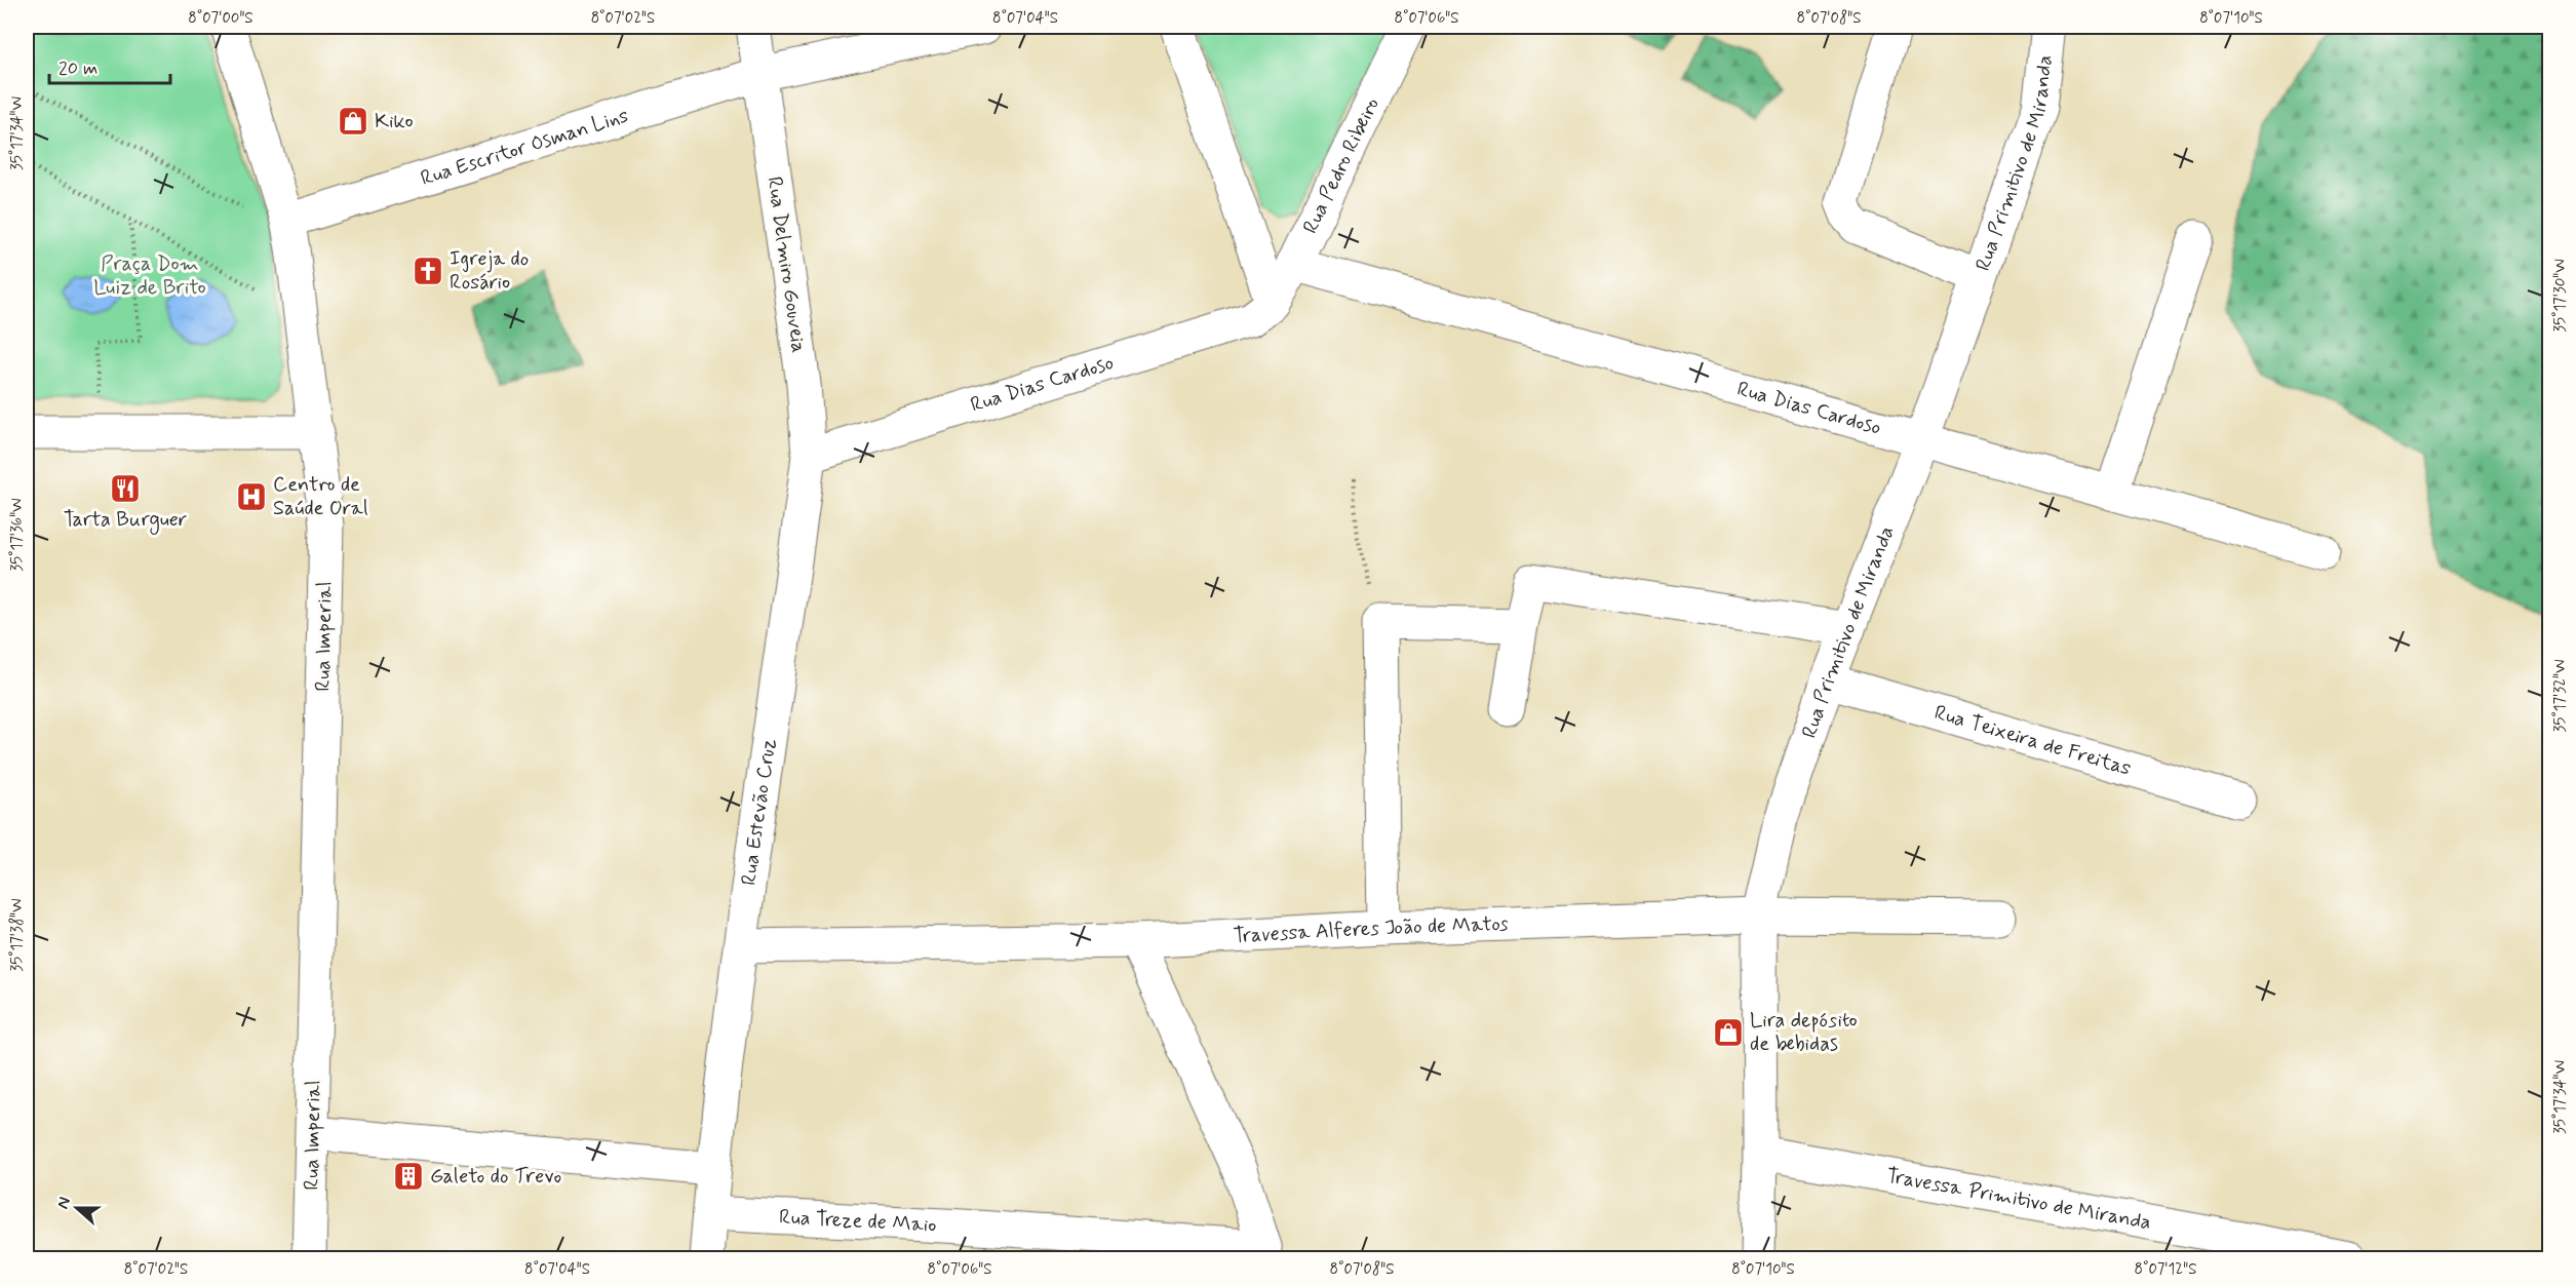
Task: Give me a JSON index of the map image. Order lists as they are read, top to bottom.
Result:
{
  "streets": {
    "street": [
      "Rua Escritor Osman Lins",
      "Rua Primitivo de Miranda",
      "Rua Pedro Ribeiro",
      "Rua Delmiro Gouveia",
      "Rua Dias Cardoso",
      "Rua Imperial",
      "Rua Teixeira de Freitas",
      "Rua Estevão Cruz",
      "Travessa Alferes João de Matos",
      "Travessa Primitivo de Miranda",
      "Rua Treze de Maio"
    ]
  },
  "crossings": [
    ["Rua Escritor Osman Lins", "Rua Delmiro Gouveia"],
    ["Rua Escritor Osman Lins", "Rua Imperial"],
    ["Rua Primitivo de Miranda", "Rua Dias Cardoso"],
    ["Rua Primitivo de Miranda", "Rua Teixeira de Freitas"],
    ["Rua Primitivo de Miranda", "Travessa Alferes João de Matos"],
    ["Rua Primitivo de Miranda", "Travessa Primitivo de Miranda"],
    ["Rua Pedro Ribeiro", "Rua Dias Cardoso"],
    ["Rua Delmiro Gouveia", "Rua Dias Cardoso"],
    ["Rua Delmiro Gouveia", "Rua Estevão Cruz"],
    ["Rua Dias Cardoso", "Rua Estevão Cruz"],
    ["Rua Estevão Cruz", "Travessa Alferes João de Matos"],
    ["Rua Estevão Cruz", "Rua Treze de Maio"],
    ["Travessa Alferes João de Matos", "Rua Treze de Maio"]
  ],
  "parks": ["Praça Dom Luiz de Brito"],
  "places": {
    "shop": ["Kiko", "Lira depósito de bebidas"],
    "church": ["Igreja do Rosário"],
    "restaurant": ["Tarta Burguer"],
    "hospital": ["Centro de Saúde Oral"],
    "building": ["Galeto do Trevo"]
  },
  "scale_bar": "20 m",
  "north": "left",
  "coordinates": [
    "8°07'00\"S",
    "8°07'02\"S",
    "8°07'04\"S",
    "8°07'06\"S",
    "8°07'08\"S",
    "8°07'10\"S",
    "35°17'34\"W",
    "35°17'30\"W",
    "35°17'36\"W",
    "35°17'32\"W",
    "35°17'38\"W",
    "8°07'12\"S"
  ]
}
